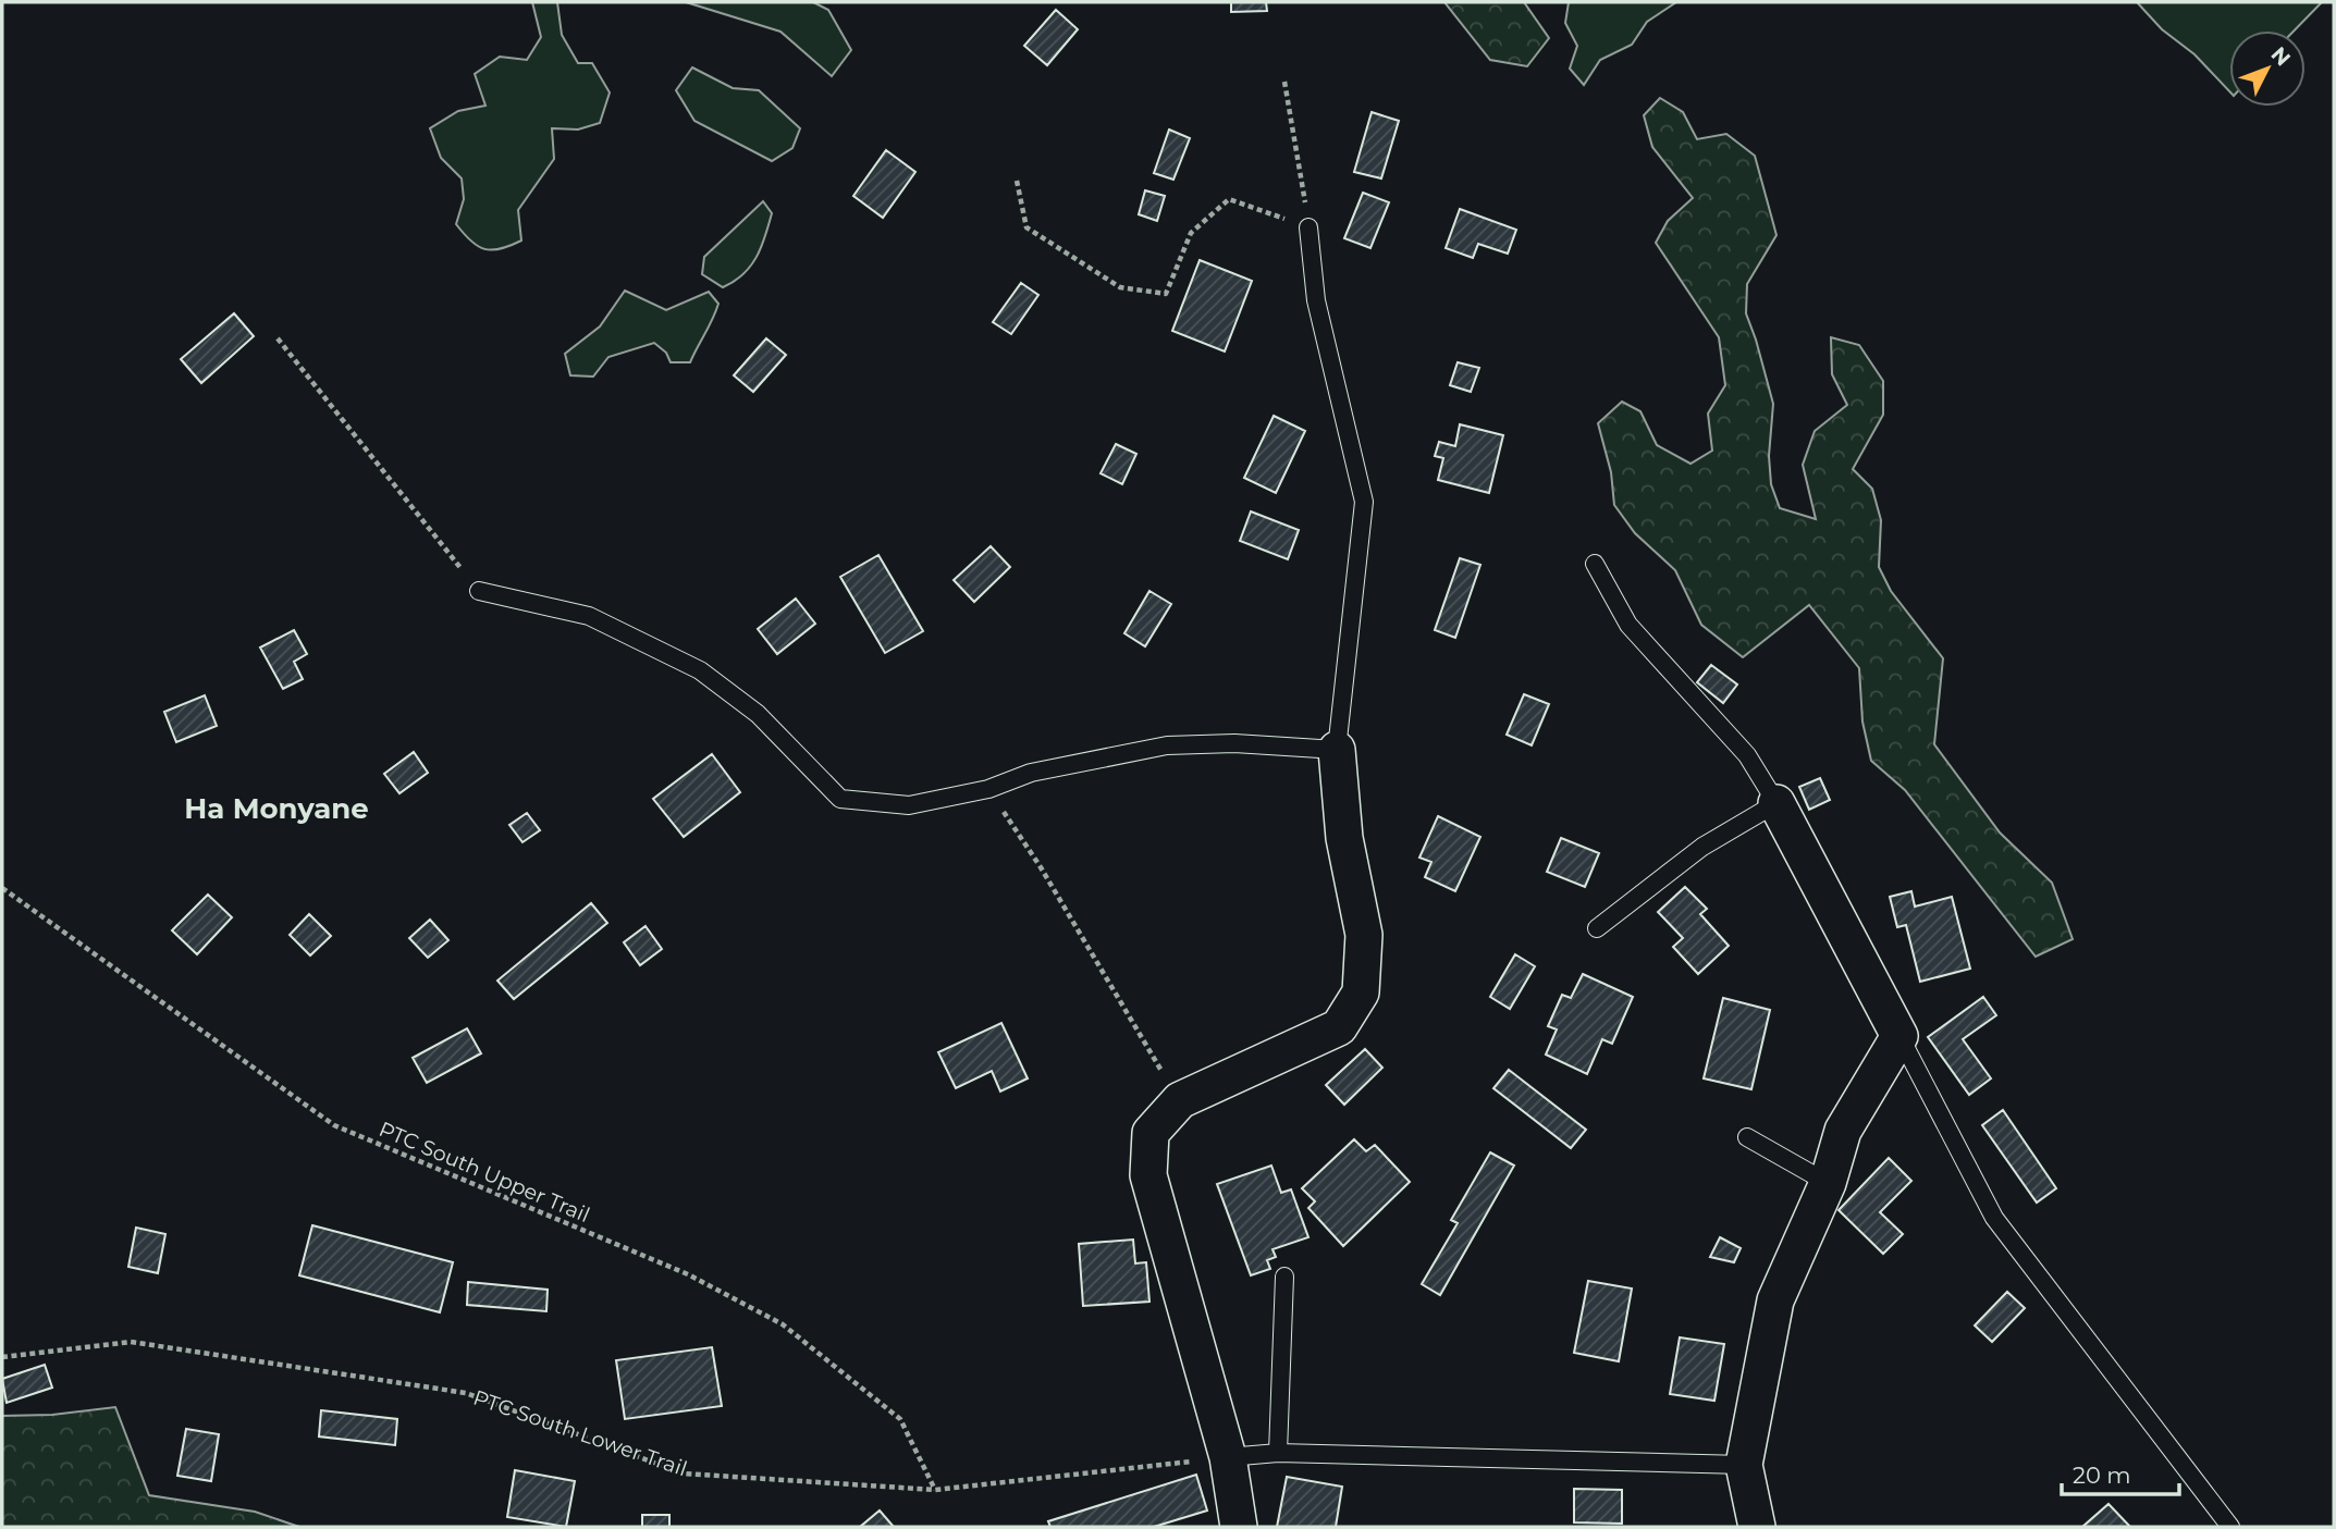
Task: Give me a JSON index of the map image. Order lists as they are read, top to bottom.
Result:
{
  "streets": {
    "path": ["PTC South Upper Trail", "PTC South Lower Trail"]
  },
  "crossings": [
    ["PTC South Upper Trail", "PTC South Lower Trail"]
  ],
  "districts": ["Ha Monyane"],
  "scale_bar": "20 m",
  "north": "top right"
}
